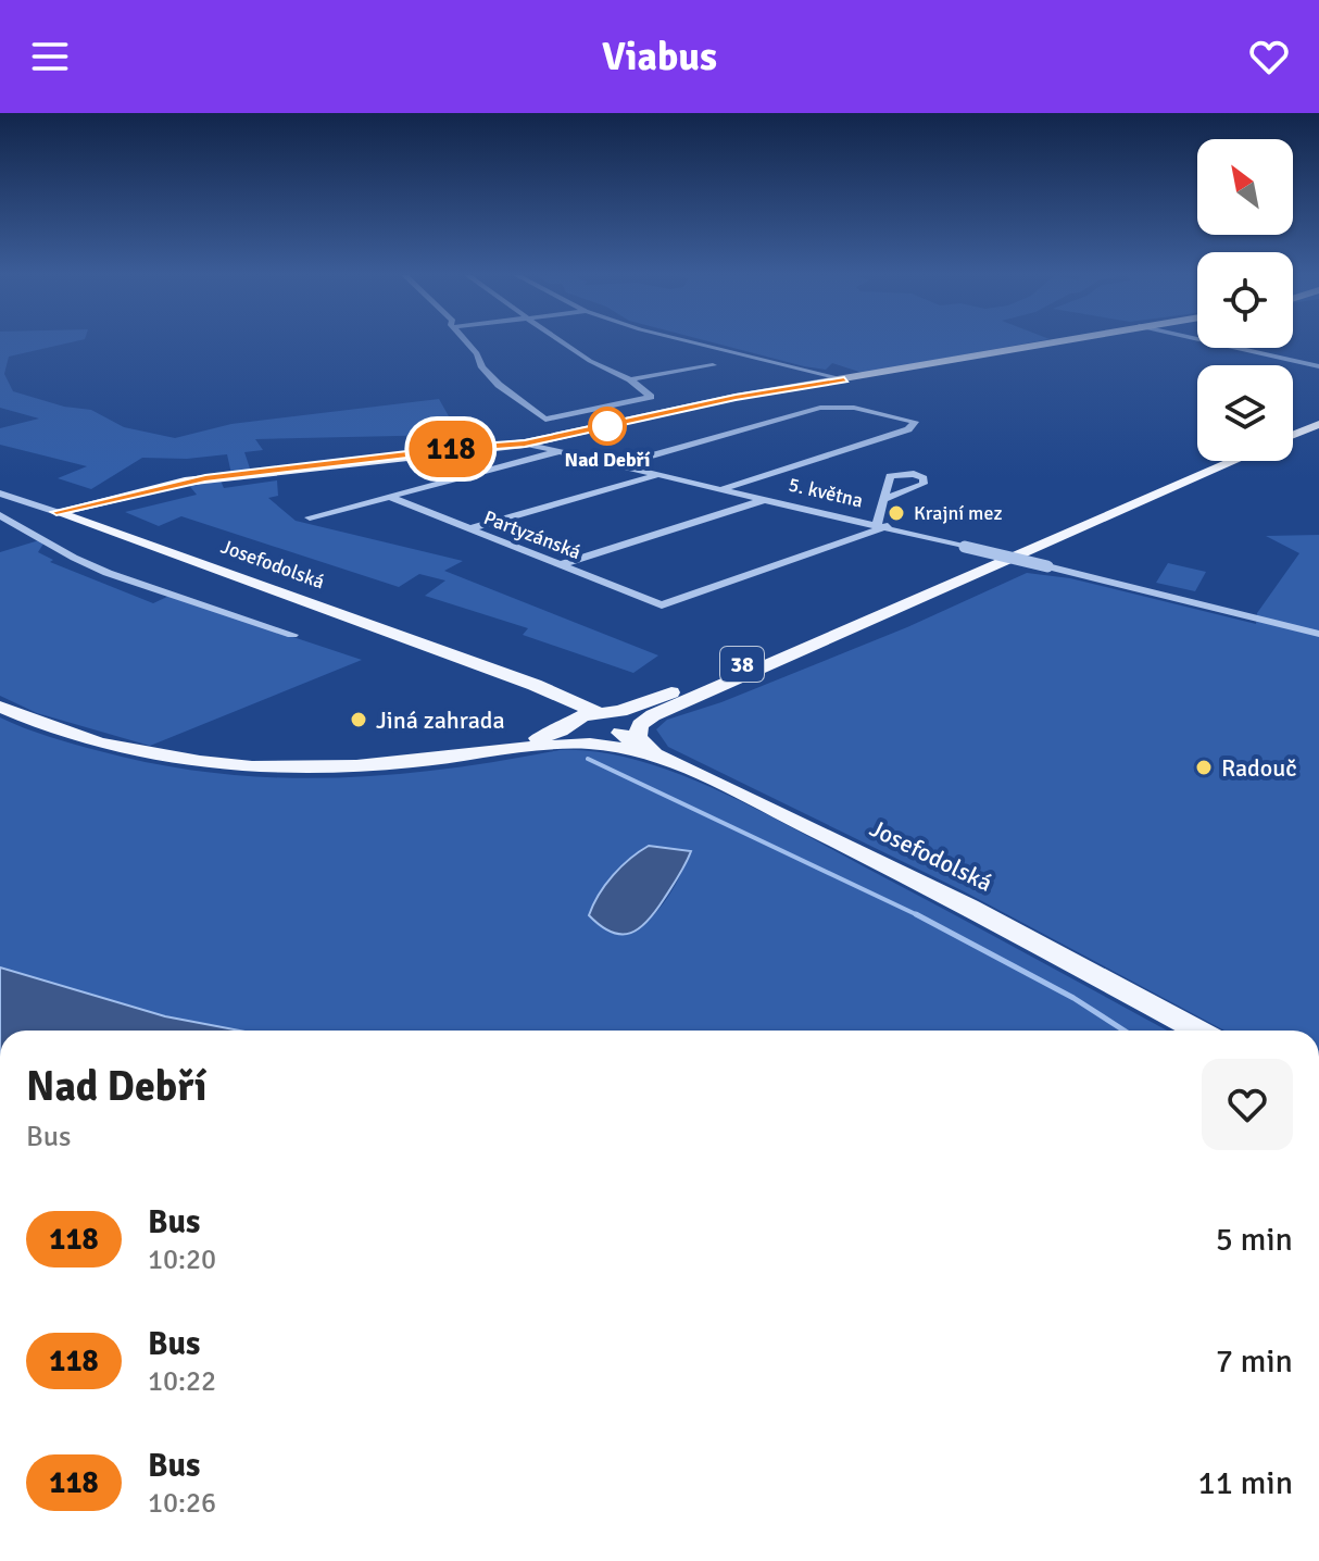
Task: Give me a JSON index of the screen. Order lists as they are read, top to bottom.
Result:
{
  "streets": {
    "main road": ["Josefodolská", "38"],
    "street": ["5. května", "Partyzánská"]
  },
  "crossings": [
    ["5. května", "Partyzánská"],
    ["Josefodolská", "38"]
  ],
  "places": [
    "Nad Debří",
    "Krajní mez",
    "Jiná zahrada",
    "Radouč"
  ],
  "lines": ["bus line 118"],
  "north": "top left",
  "page": {
    "header": "Viabus",
    "on_map": "118",
    "heading": ["Nad Debří", "Bus"],
    "list": [
      {
        "mark": "118",
        "name": "Bus",
        "note": "10:20",
        "value": "5 min"
      },
      {
        "mark": "118",
        "name": "Bus",
        "note": "10:22",
        "value": "7 min"
      },
      {
        "mark": "118",
        "name": "Bus",
        "note": "10:26",
        "value": "11 min"
      }
    ]
  }
}
